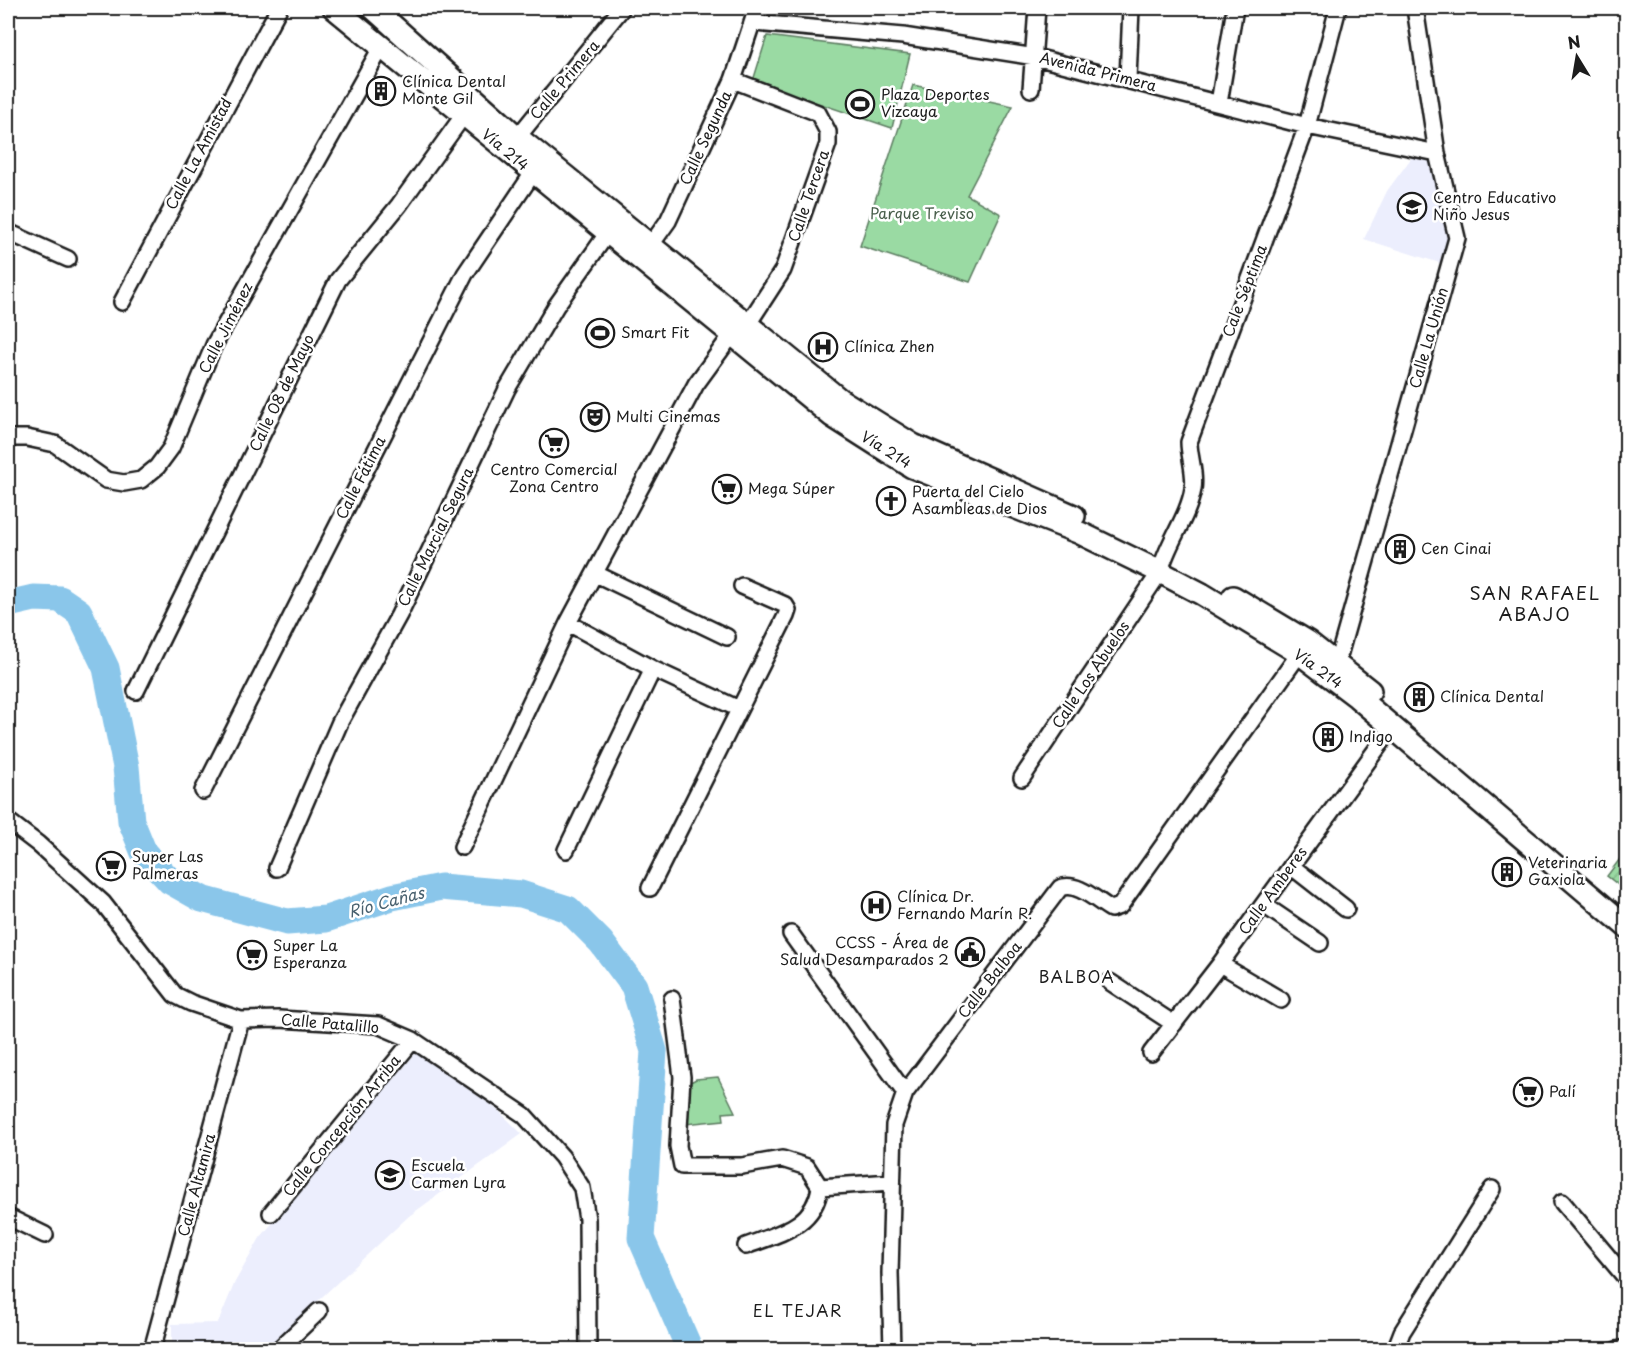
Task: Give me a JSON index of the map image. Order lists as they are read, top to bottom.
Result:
{
  "streets": {
    "main road": ["Vía 214"],
    "street": [
      "Avenida Primera",
      "Calle Primera",
      "Calle Segunda",
      "Calle La Amistad",
      "Calle Tercera",
      "Cale Séptima",
      "Calle Jiménez",
      "Calle La Unión",
      "Calle 08 de Mayo",
      "Calle Fátima",
      "Calle Marcial Segura",
      "Calle Los Abuelos",
      "Calle Amberes",
      "Calle Balboa",
      "Calle Patalillo",
      "Calle Concepción Arriba",
      "Calle Altamira"
    ]
  },
  "crossings": [
    ["Avenida Primera", "Calle Segunda"],
    ["Avenida Primera", "Cale Séptima"],
    ["Avenida Primera", "Calle La Unión"],
    ["Calle Primera", "Vía 214"],
    ["Calle Segunda", "Vía 214"],
    ["Calle Segunda", "Calle Tercera"],
    ["Vía 214", "Calle Tercera"],
    ["Vía 214", "Cale Séptima"],
    ["Vía 214", "Calle Jiménez"],
    ["Vía 214", "Calle La Unión"],
    ["Vía 214", "Calle 08 de Mayo"],
    ["Vía 214", "Calle Fátima"],
    ["Vía 214", "Calle Marcial Segura"],
    ["Vía 214", "Calle Los Abuelos"],
    ["Vía 214", "Calle Amberes"],
    ["Vía 214", "Calle Balboa"],
    ["Cale Séptima", "Calle Los Abuelos"],
    ["Calle Patalillo", "Calle Concepción Arriba"],
    ["Calle Patalillo", "Calle Altamira"]
  ],
  "districts": ["SAN RAFAEL ABAJO", "BALBOA", "EL TEJAR"],
  "water": ["Río Cañas"],
  "parks": ["Parque Treviso"],
  "places": {
    "building": [
      "Clínica Dental Monte Gil",
      "Cen Cinai",
      "Clínica Dental",
      "Indigo",
      "Veterinaria Gaxiola"
    ],
    "sports": ["Plaza Deportes Vizcaya", "Smart Fit"],
    "school or university": ["Centro Educativo Niño Jesus", "Escuela Carmen Lyra"],
    "hospital": ["Clínica Zhen", "Clínica Dr. Fernando Marín R."],
    "theatre": ["Multi Cinemas"],
    "supermarket": [
      "Centro Comercial Zona Centro",
      "Mega Súper",
      "Super Las Palmeras",
      "Super La Esperanza",
      "Palí"
    ],
    "church": ["Puerta del Cielo Asambleas de Dios"],
    "public building": ["CCSS - Área de Salud Desamparados 2"]
  },
  "north": "top"
}
